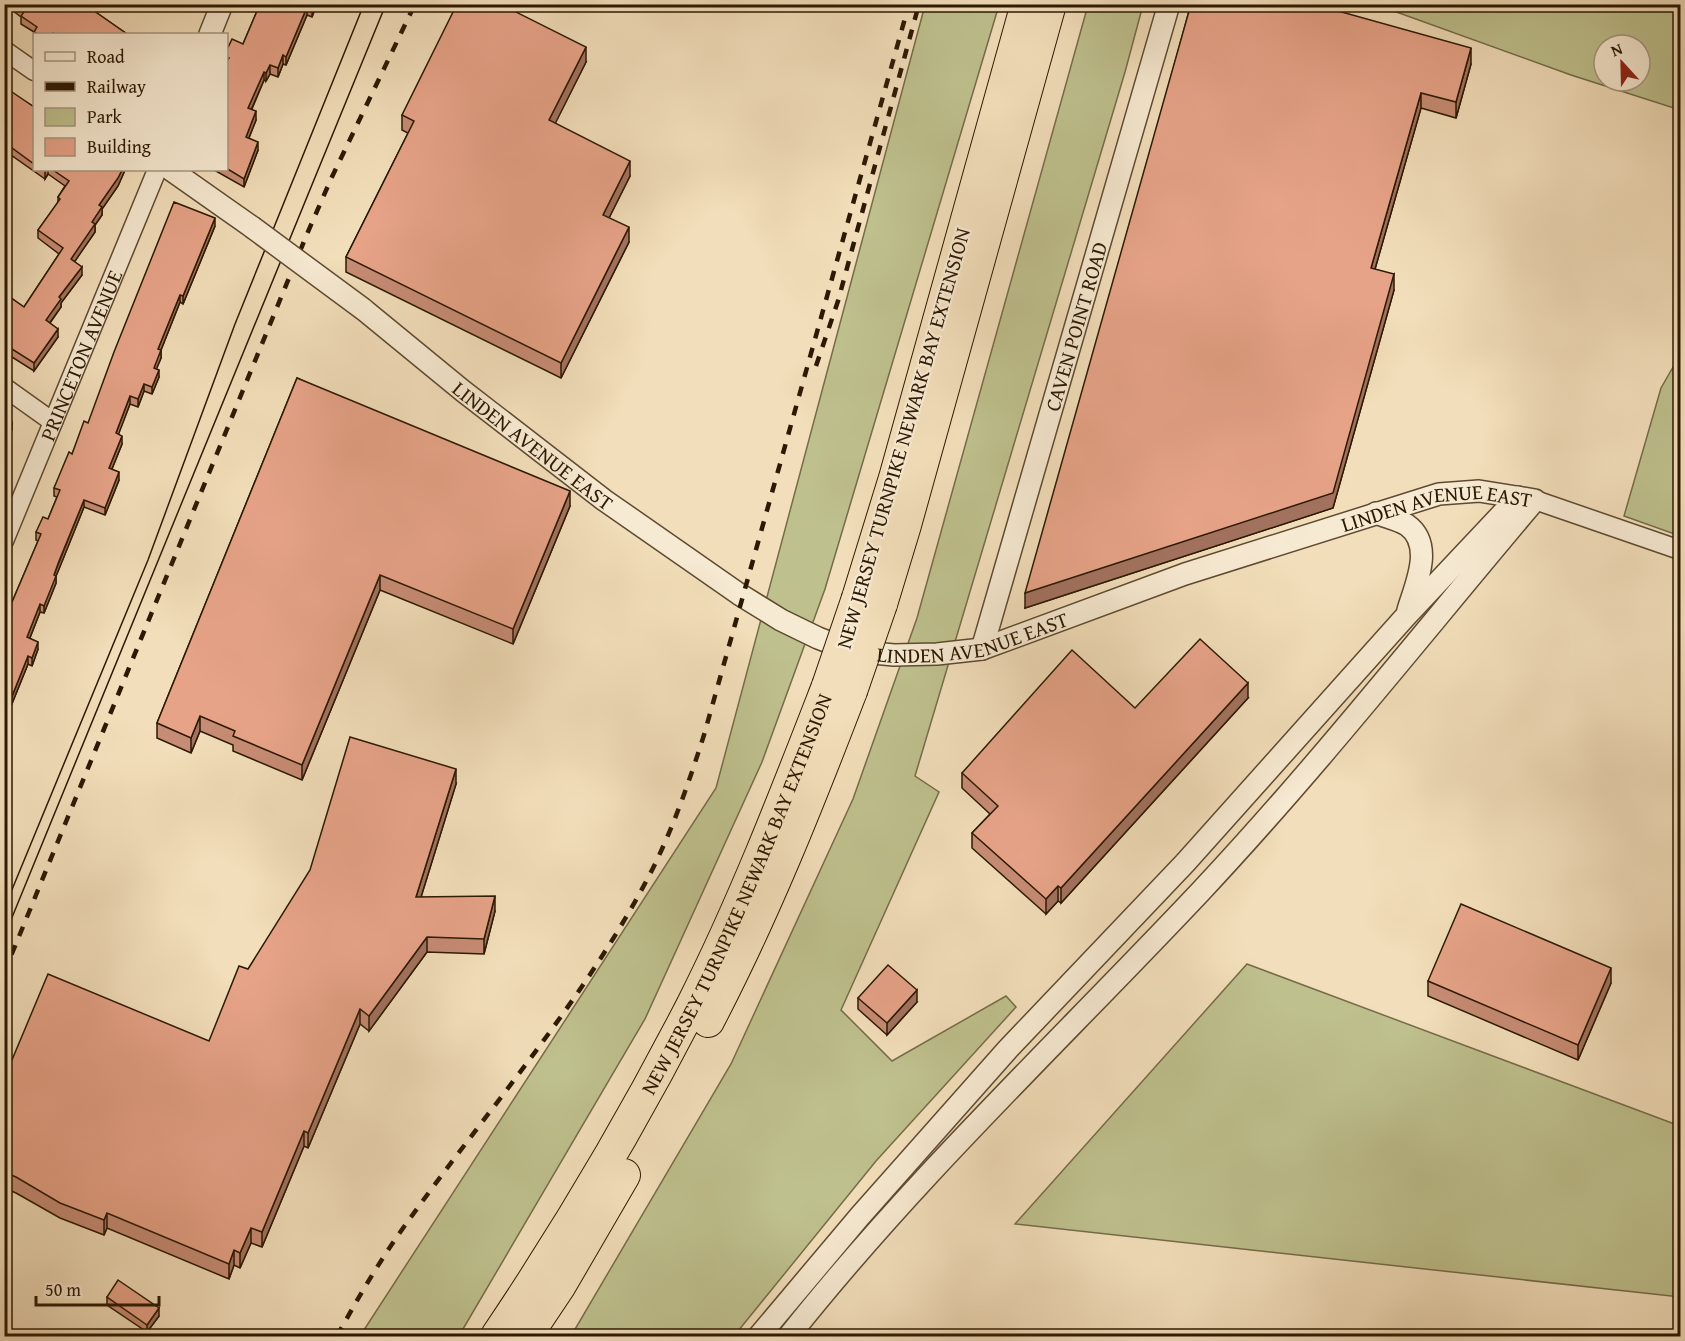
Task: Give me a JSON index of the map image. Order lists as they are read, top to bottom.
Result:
{
  "streets": {
    "highway": ["NEW JERSEY TURNPIKE NEWARK BAY EXTENSION"],
    "street": ["CAVEN POINT ROAD", "PRINCETON AVENUE", "LINDEN AVENUE EAST"]
  },
  "crossings": [
    ["CAVEN POINT ROAD", "LINDEN AVENUE EAST"]
  ],
  "legend": [
    "Road",
    "Railway",
    "Park",
    "Building"
  ],
  "scale_bar": "50 m",
  "north": "top"
}
